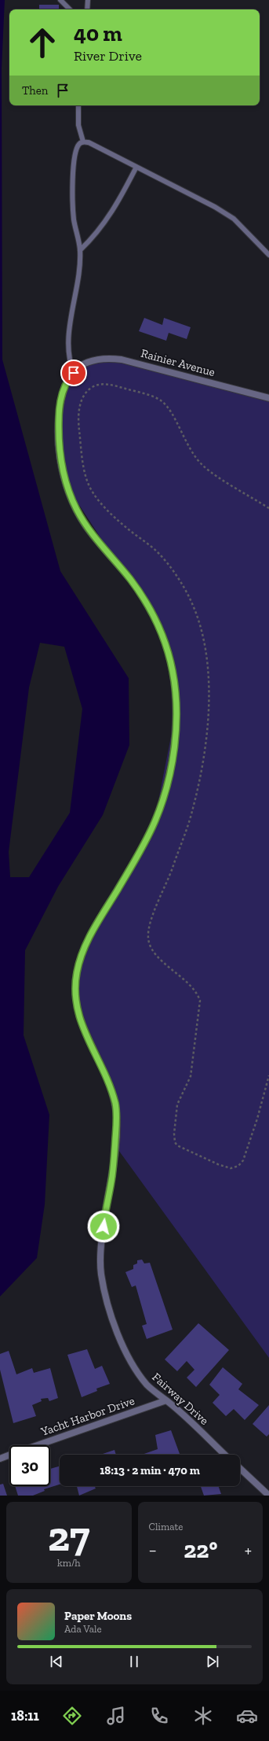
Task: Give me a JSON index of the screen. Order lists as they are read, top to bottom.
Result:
{
  "streets": {
    "street": ["Rainier Avenue", "Fairway Drive", "Yacht Harbor Drive"]
  },
  "crossings": [
    ["Rainier Avenue", "Fairway Drive"],
    ["Fairway Drive", "Yacht Harbor Drive"]
  ],
  "page": {
    "turn": ["40 m", "River Drive"],
    "then": "Then",
    "limit": "30",
    "trip": "18:13 · 2 min · 470 m",
    "tile": [
      ["27", "km/h"],
      "Climate"
    ],
    "heat": ["−", "22°", "+"],
    "song": ["Paper Moons", "Ada Vale"],
    "tabs": "18:11"
  }
}
